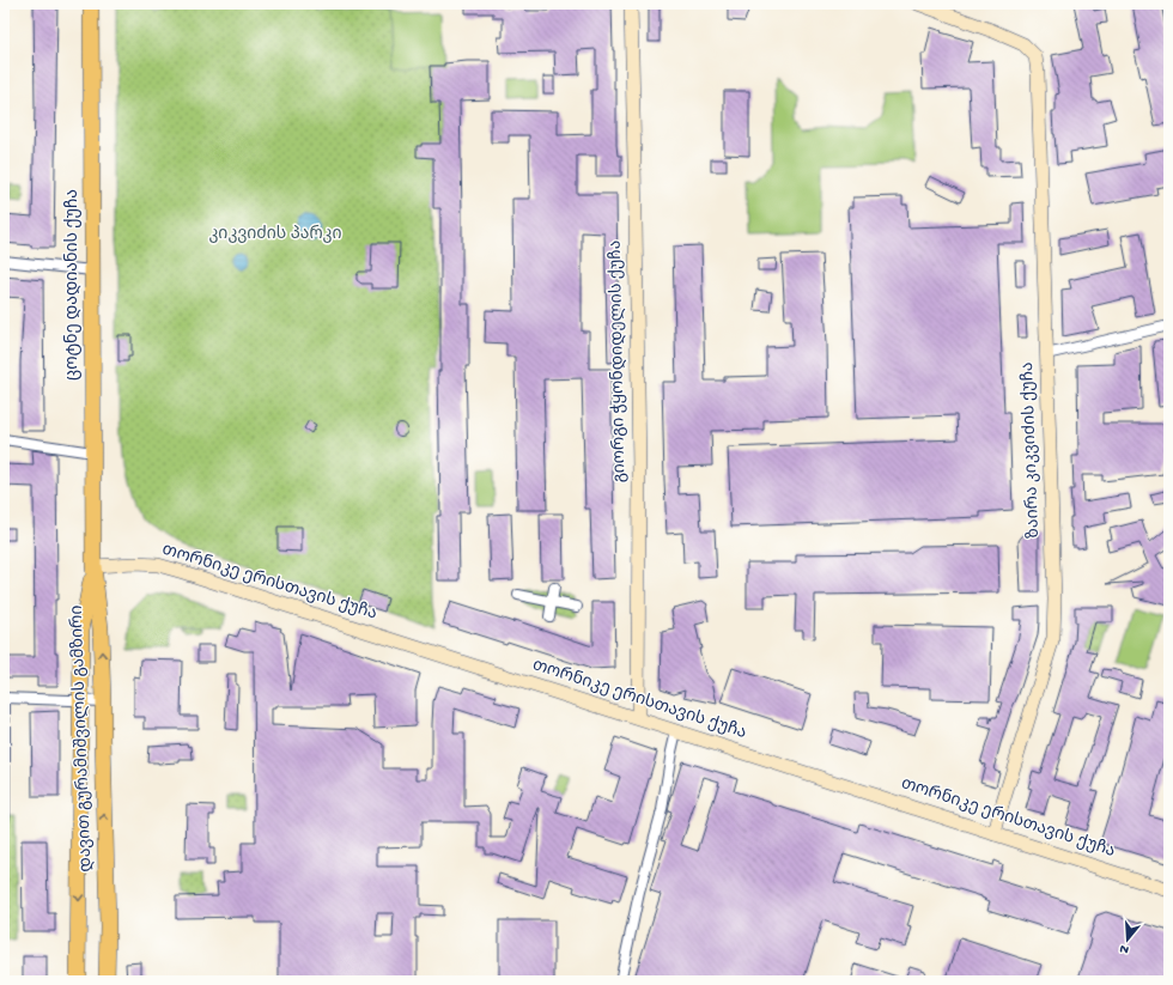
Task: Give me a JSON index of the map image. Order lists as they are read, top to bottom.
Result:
{
  "streets": {
    "main road": ["ცოტნე დადიანის ქუჩა", "დავით გურამიშვილის გამზირი"],
    "street": ["გიორგი ჭყონდიდელის ქუჩა", "ზაირა კიკვიძის ქუჩა", "თორნიკე ერისთავის ქუჩა"]
  },
  "crossings": [
    ["ცოტნე დადიანის ქუჩა", "თორნიკე ერისთავის ქუჩა"],
    ["ცოტნე დადიანის ქუჩა", "დავით გურამიშვილის გამზირი"],
    ["გიორგი ჭყონდიდელის ქუჩა", "თორნიკე ერისთავის ქუჩა"],
    ["ზაირა კიკვიძის ქუჩა", "თორნიკე ერისთავის ქუჩა"],
    ["თორნიკე ერისთავის ქუჩა", "დავით გურამიშვილის გამზირი"]
  ],
  "parks": ["კიკვიძის პარკი"],
  "north": "bottom"
}
